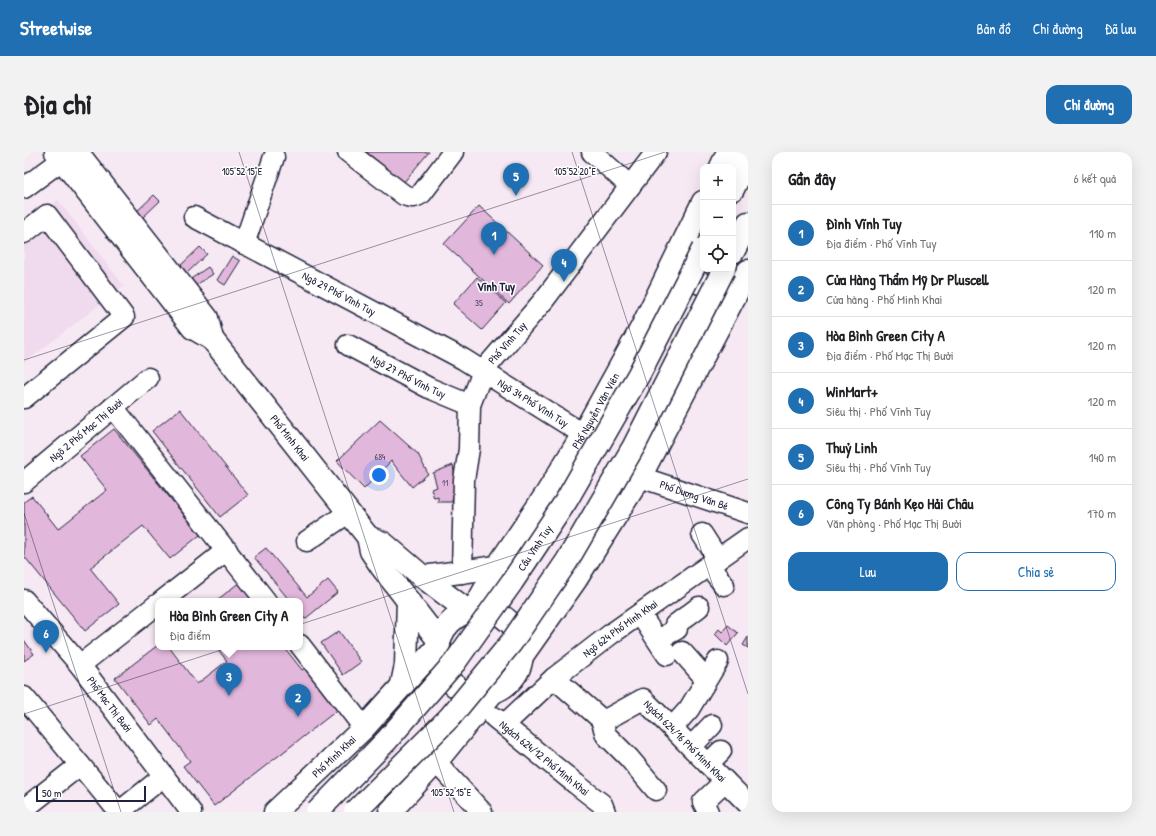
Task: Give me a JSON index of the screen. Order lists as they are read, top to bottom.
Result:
{
  "streets": {
    "main road": ["Phố Nguyễn Văn Viên", "Phố Minh Khai", "Cầu Vĩnh Tuy"],
    "street": [
      "Ngõ 29 Phố Vĩnh Tuy",
      "Phố Vĩnh Tuy",
      "Ngõ 27 Phố Vĩnh Tuy",
      "Ngõ 34 Phố Vĩnh Tuy",
      "Ngõ 2 Phố Mạc Thị Bưởi",
      "Phố Dương Văn Bé",
      "Ngõ 624 Phố Minh Khai",
      "Phố Mạc Thị Bưởi",
      "Ngách 624/16 Phố Minh Khai",
      "Ngách 624/12 Phố Minh Khai"
    ]
  },
  "crossings": [
    ["Ngõ 29 Phố Vĩnh Tuy", "Phố Vĩnh Tuy"],
    ["Ngõ 29 Phố Vĩnh Tuy", "Ngõ 34 Phố Vĩnh Tuy"],
    ["Phố Vĩnh Tuy", "Ngõ 27 Phố Vĩnh Tuy"],
    ["Phố Vĩnh Tuy", "Ngõ 34 Phố Vĩnh Tuy"],
    ["Ngõ 34 Phố Vĩnh Tuy", "Phố Nguyễn Văn Viên"],
    ["Phố Nguyễn Văn Viên", "Phố Minh Khai"],
    ["Phố Nguyễn Văn Viên", "Cầu Vĩnh Tuy"],
    ["Phố Nguyễn Văn Viên", "Ngách 624/12 Phố Minh Khai"],
    ["Phố Minh Khai", "Ngách 624/12 Phố Minh Khai"],
    ["Ngõ 624 Phố Minh Khai", "Ngách 624/12 Phố Minh Khai"]
  ],
  "districts": ["Vĩnh Tuy"],
  "house_numbers": ["35", "684", "11"],
  "scale_bar": "50 m",
  "page": {
    "header": "Streetwise",
    "nav": ["Bản đồ", "Chỉ đường", "Đã lưu"],
    "title": "Địa chỉ",
    "buttons": [
      "Chỉ đường",
      ["Lưu", "Chia sẻ"]
    ],
    "heading": ["Gần đây", "6 kết quả"],
    "pins": [
      "5",
      "1",
      "4",
      "6",
      "3",
      "2"
    ],
    "map_buttons": ["+", "−"],
    "list": [
      {
        "mark": "1",
        "name": "Đình Vĩnh Tuy",
        "note": "Địa điểm · Phố Vĩnh Tuy",
        "value": "110 m"
      },
      {
        "mark": "2",
        "name": "Cửa Hàng Thẩm Mỹ Dr Pluscell",
        "note": "Cửa hàng · Phố Minh Khai",
        "value": "120 m"
      },
      {
        "mark": "3",
        "name": "Hòa Bình Green City A",
        "note": "Địa điểm · Phố Mạc Thị Bưởi",
        "value": "120 m"
      },
      {
        "mark": "4",
        "name": "WinMart+",
        "note": "Siêu thị · Phố Vĩnh Tuy",
        "value": "120 m"
      },
      {
        "mark": "5",
        "name": "Thuỷ Linh",
        "note": "Siêu thị · Phố Vĩnh Tuy",
        "value": "140 m"
      },
      {
        "mark": "6",
        "name": "Công Ty Bánh Kẹo Hải Châu",
        "note": "Văn phòng · Phố Mạc Thị Bưởi",
        "value": "170 m"
      }
    ],
    "popup": ["Hòa Bình Green City A", "Địa điểm"],
    "scale": "50 m"
  },
  "coordinates": ["105°52'15\"E", "105°52'20\"E"]
}
